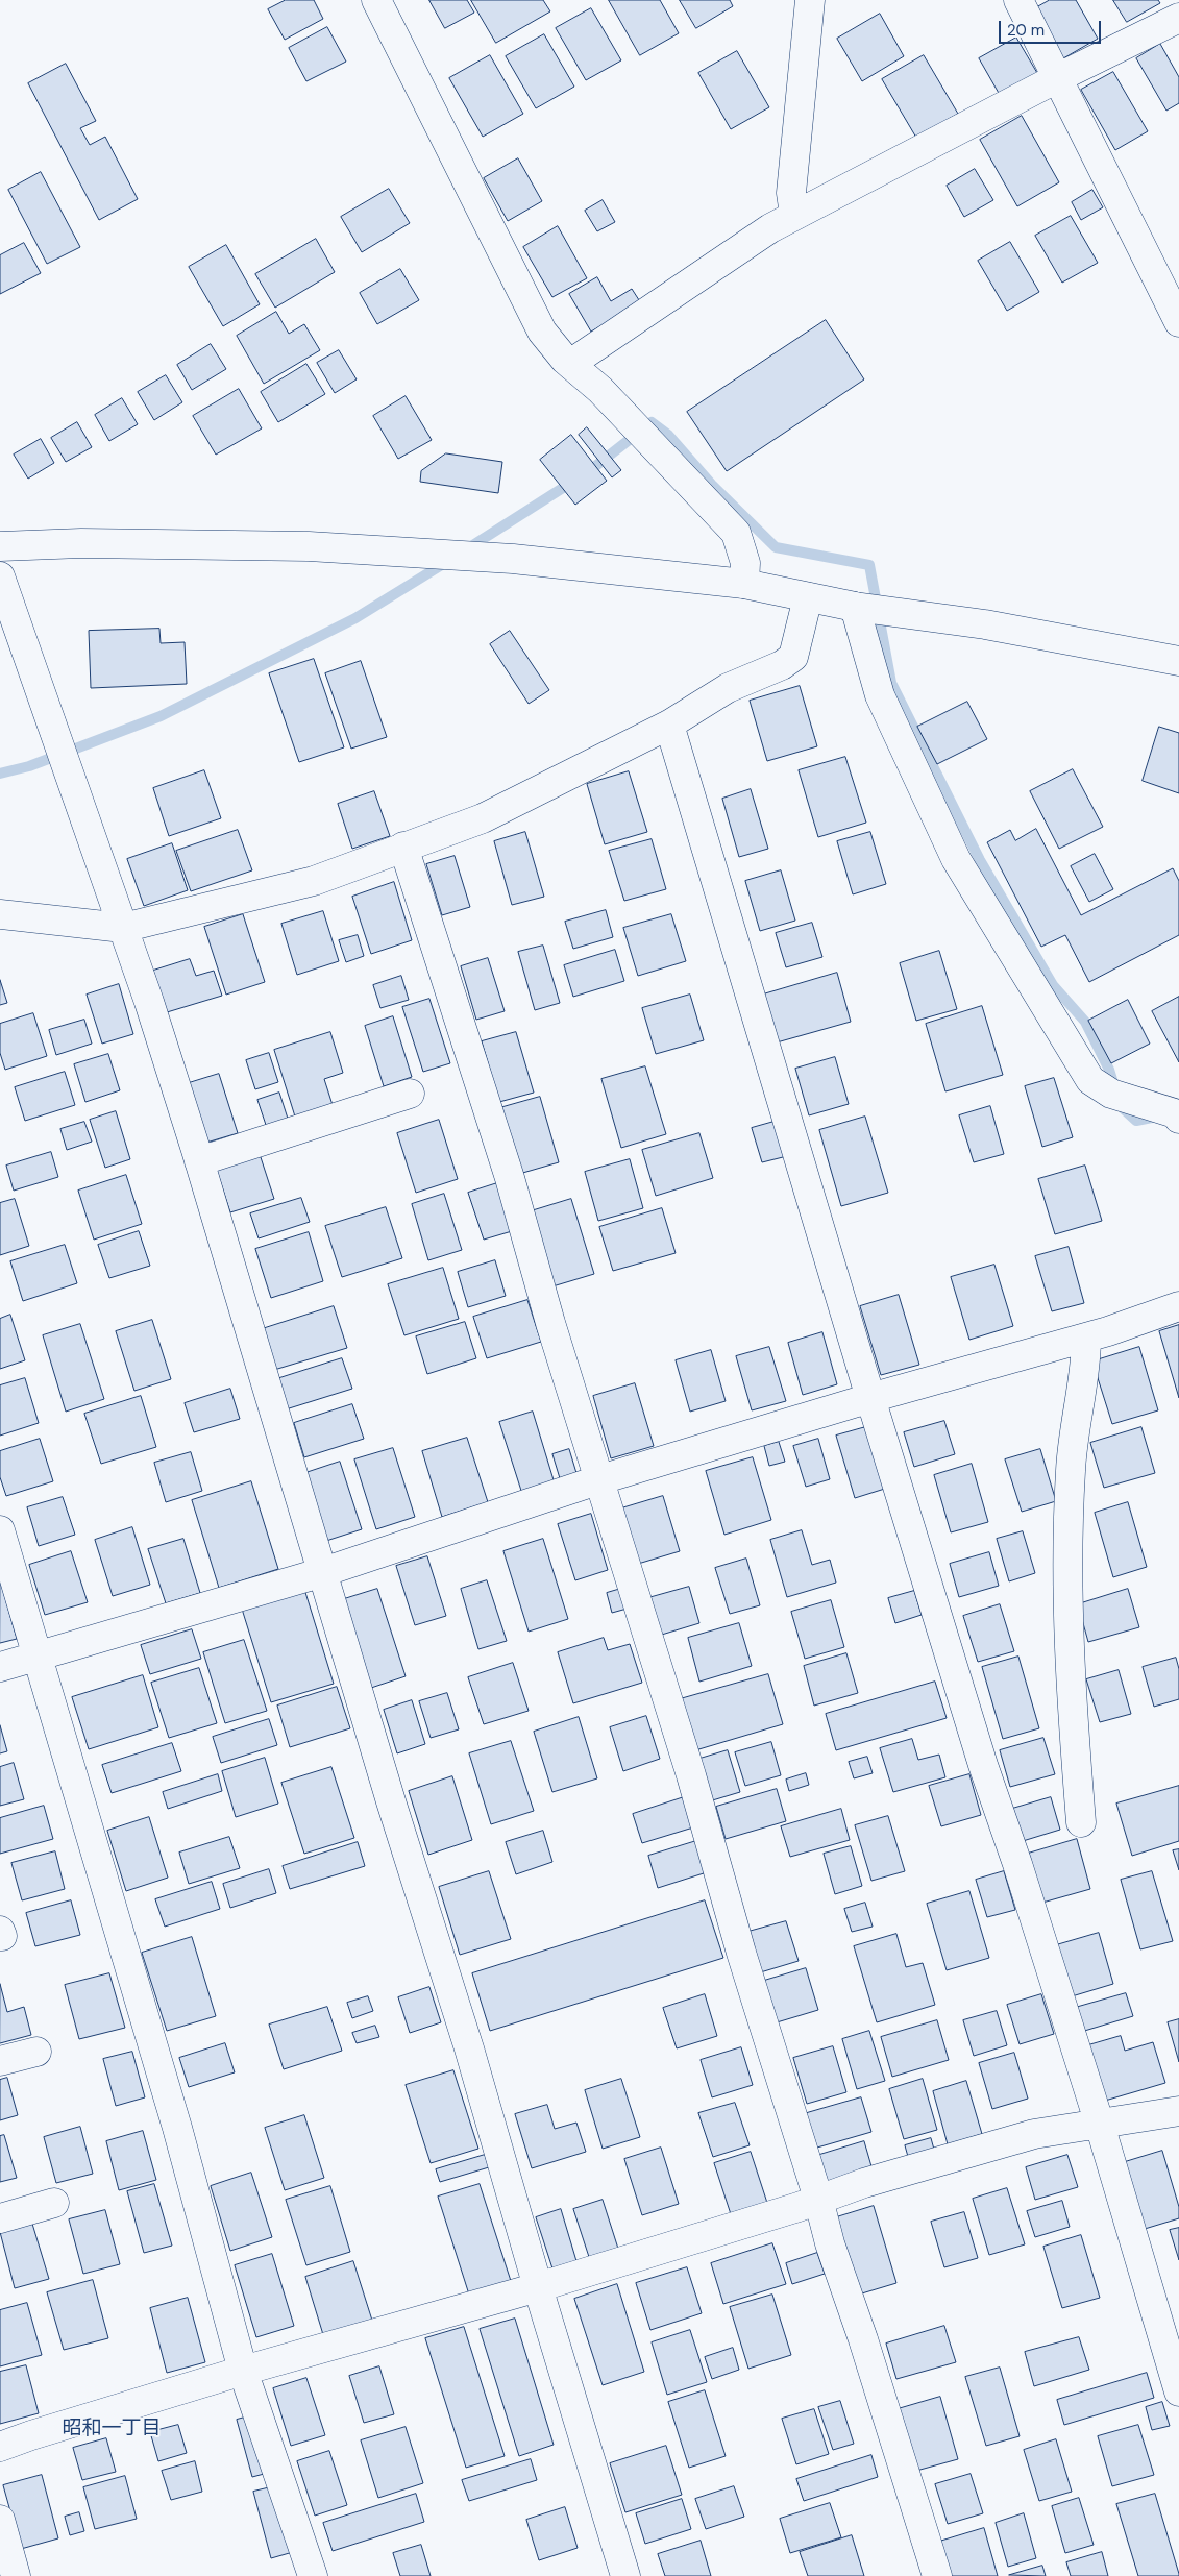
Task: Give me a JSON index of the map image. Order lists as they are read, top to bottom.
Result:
{
  "districts": ["昭和一丁目"],
  "scale_bar": "20 m"
}
